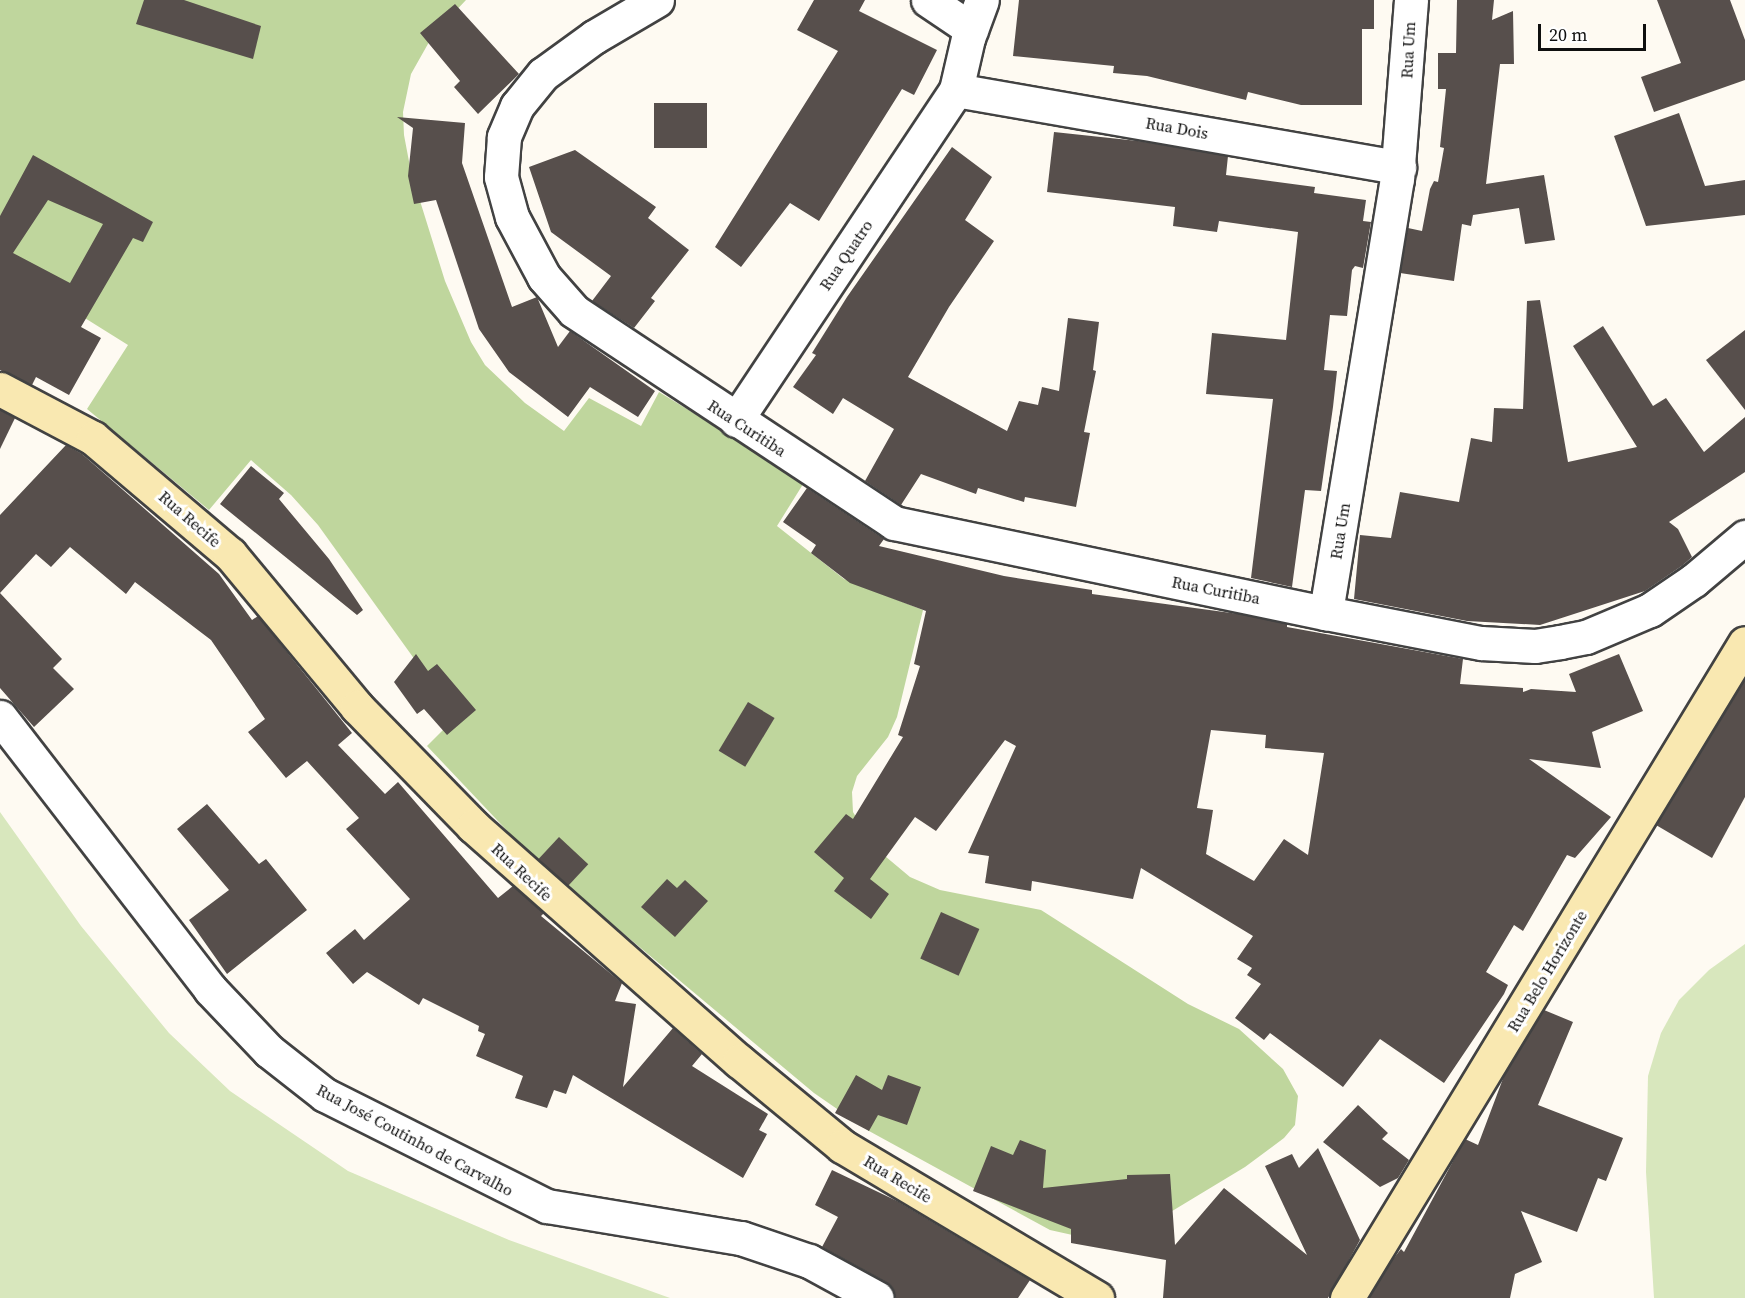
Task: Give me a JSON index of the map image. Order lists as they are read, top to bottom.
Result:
{
  "streets": {
    "street": [
      "Rua Um",
      "Rua Dois",
      "Rua Quatro",
      "Rua Curitiba",
      "Rua Recife",
      "Rua Belo Horizonte",
      "Rua José Coutinho de Carvalho"
    ]
  },
  "crossings": [
    ["Rua Um", "Rua Dois"],
    ["Rua Um", "Rua Curitiba"],
    ["Rua Dois", "Rua Quatro"],
    ["Rua Quatro", "Rua Curitiba"]
  ],
  "scale_bar": "20 m"
}
